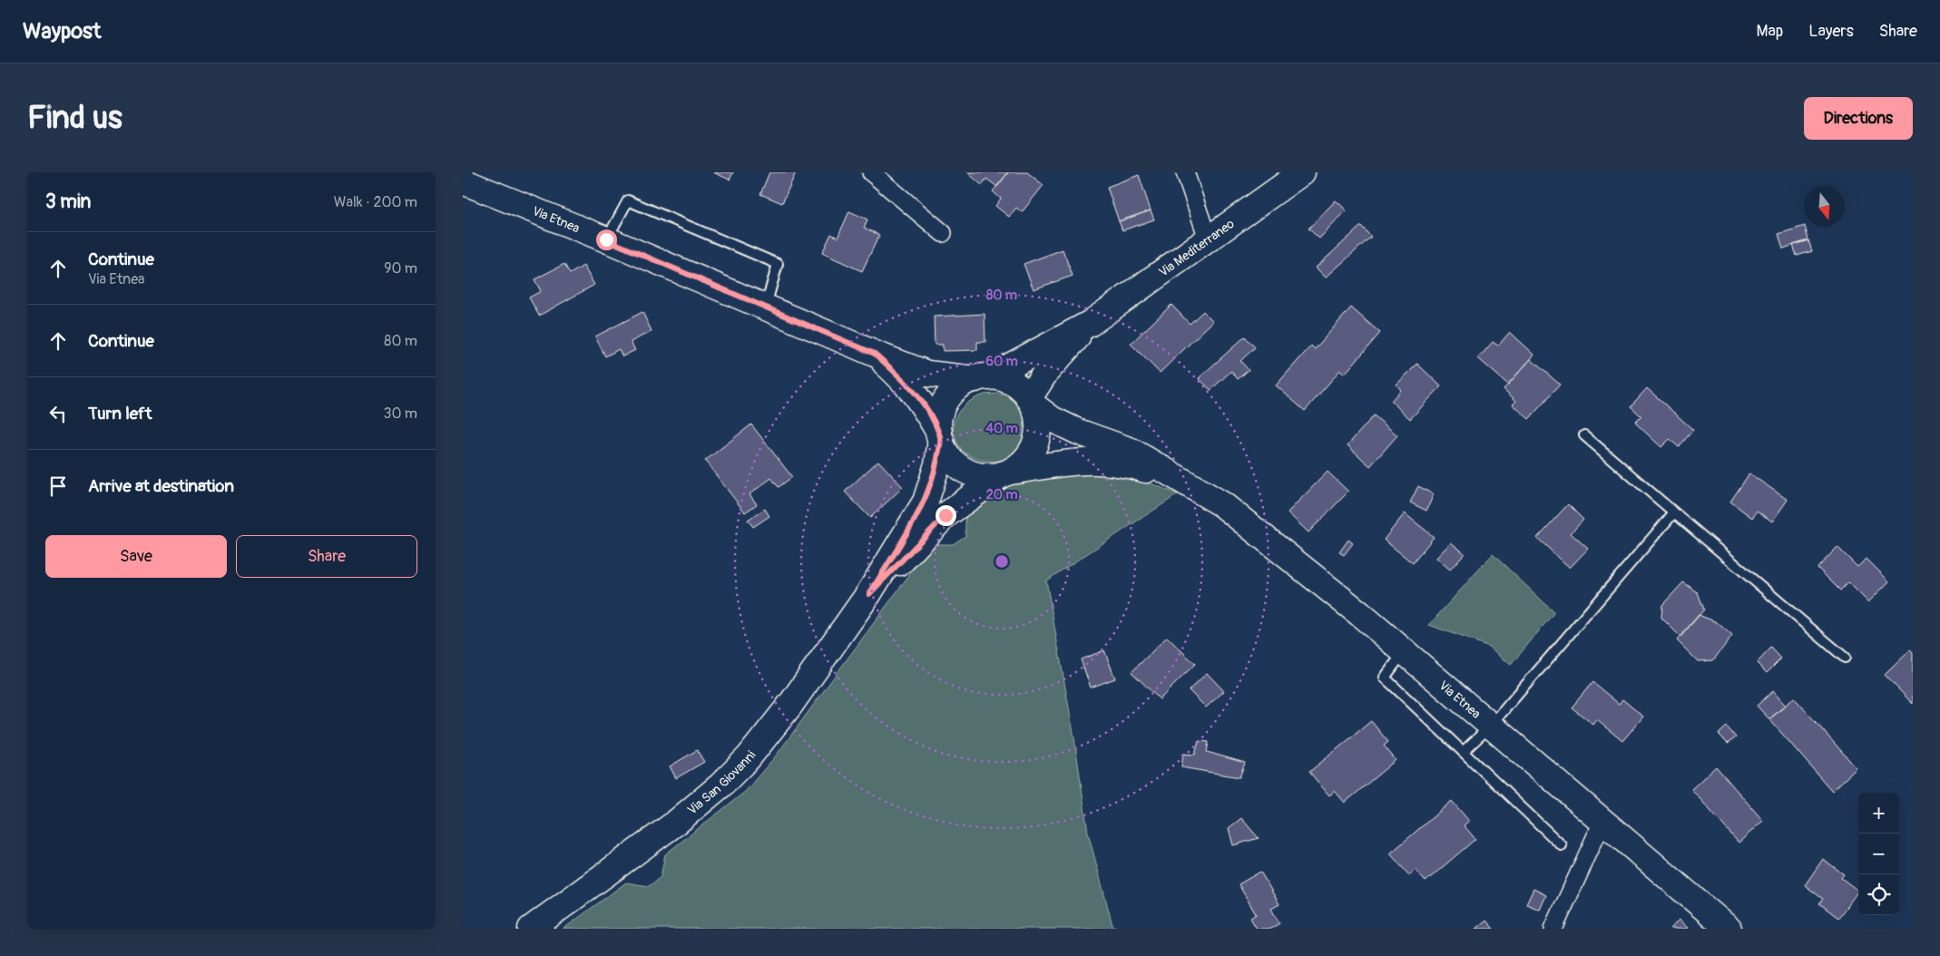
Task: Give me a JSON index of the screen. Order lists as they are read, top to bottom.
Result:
{
  "streets": {
    "street": ["Via Etnea", "Via Mediterraneo", "Via San Giovanni"]
  },
  "north": "bottom",
  "page": {
    "header": "Waypost",
    "nav": ["Map", "Layers", "Share"],
    "buttons": [
      "Directions",
      ["Save", "Share"]
    ],
    "title": "Find us",
    "heading": ["3 min", "Walk · 200 m"],
    "list": [
      ["Continue", "Via Etnea", "90 m"],
      ["Continue", "80 m"],
      ["Turn left", "30 m"],
      "Arrive at destination"
    ],
    "map_buttons": ["+", "−"]
  },
  "rings": [
    "80 m",
    "60 m",
    "40 m",
    "20 m"
  ]
}
